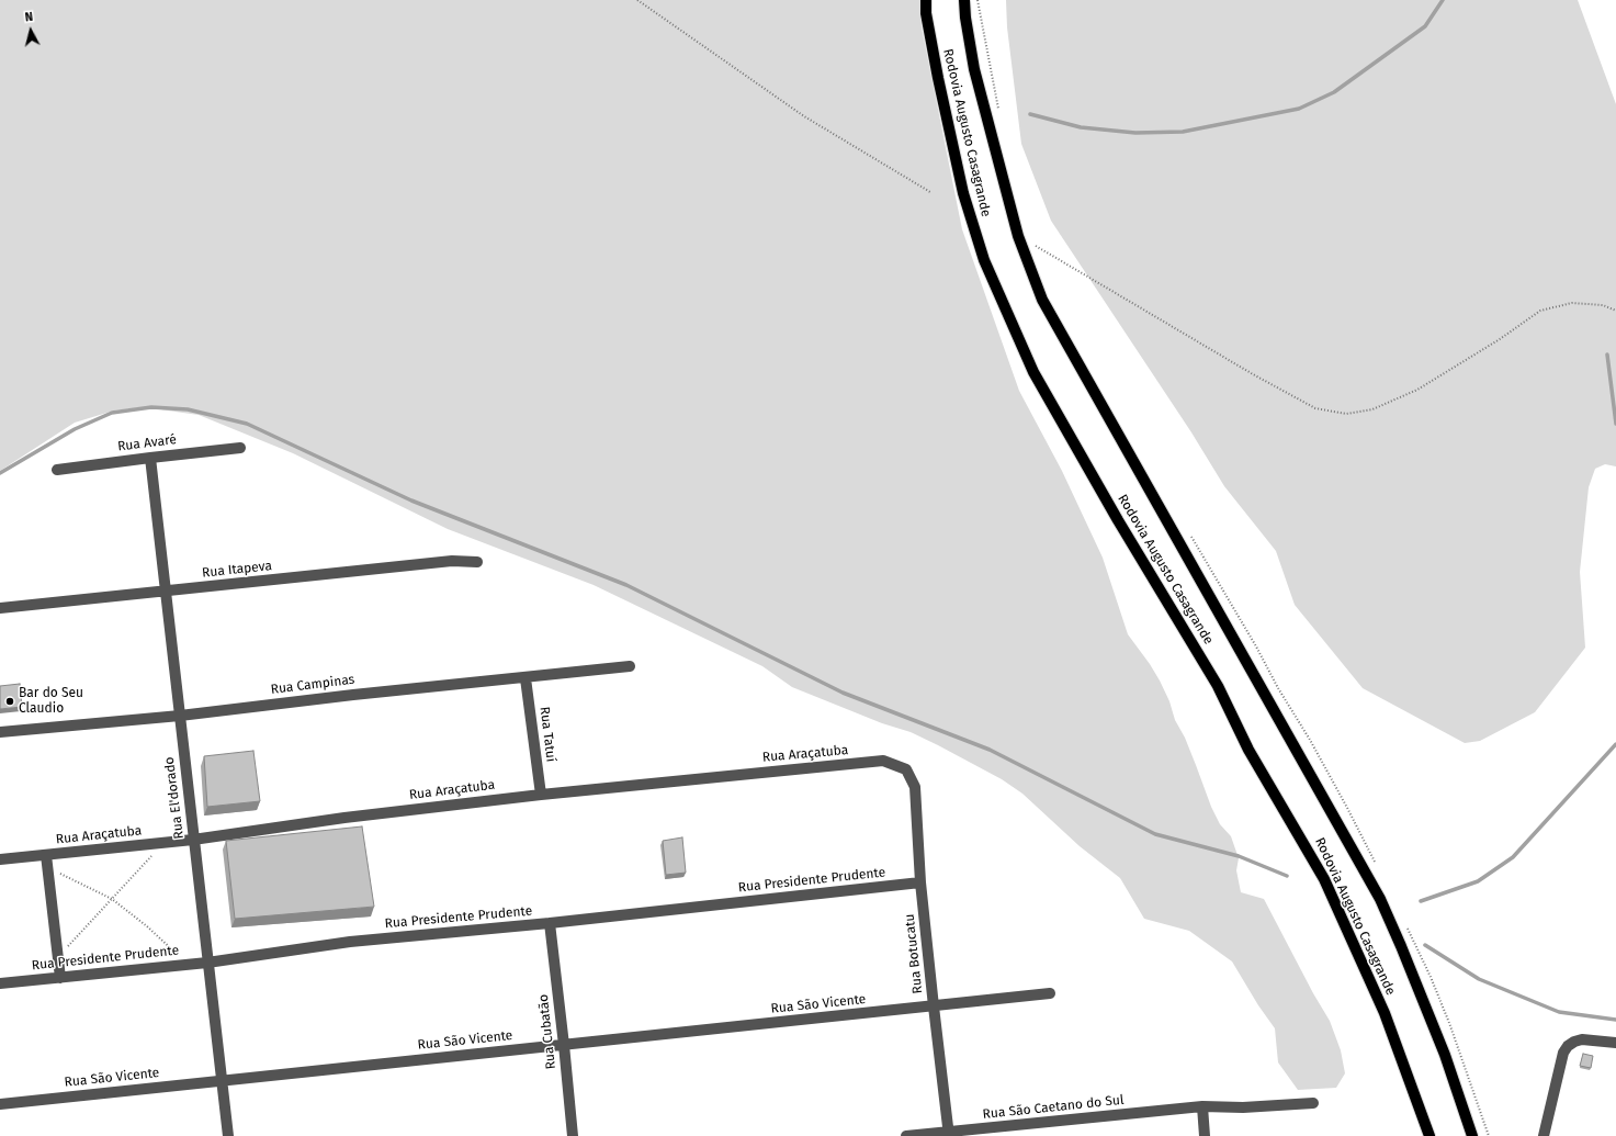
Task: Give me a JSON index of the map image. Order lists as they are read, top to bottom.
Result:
{
  "streets": {
    "main road": ["Rodovia Augusto Casagrande"],
    "street": [
      "Rua Avaré",
      "Rua Itapeva",
      "Rua Campinas",
      "Rua Tatuí",
      "Rua Araçatuba",
      "Rua El'dorado",
      "Rua Presidente Prudente",
      "Rua Botucatu",
      "Rua São Vicente",
      "Rua Cubatão",
      "Rua São Caetano do Sul"
    ]
  },
  "crossings": [
    ["Rua Avaré", "Rua El'dorado"],
    ["Rua Itapeva", "Rua El'dorado"],
    ["Rua Campinas", "Rua Tatuí"],
    ["Rua Campinas", "Rua El'dorado"],
    ["Rua Tatuí", "Rua Araçatuba"],
    ["Rua Araçatuba", "Rua El'dorado"],
    ["Rua Araçatuba", "Rua Botucatu"],
    ["Rua El'dorado", "Rua Presidente Prudente"],
    ["Rua El'dorado", "Rua São Vicente"],
    ["Rua Presidente Prudente", "Rua Botucatu"],
    ["Rua Presidente Prudente", "Rua Cubatão"],
    ["Rua Botucatu", "Rua São Vicente"],
    ["Rua Botucatu", "Rua São Caetano do Sul"],
    ["Rua São Vicente", "Rua Cubatão"]
  ],
  "places": ["Bar do Seu Claudio"],
  "north": "top"
}
